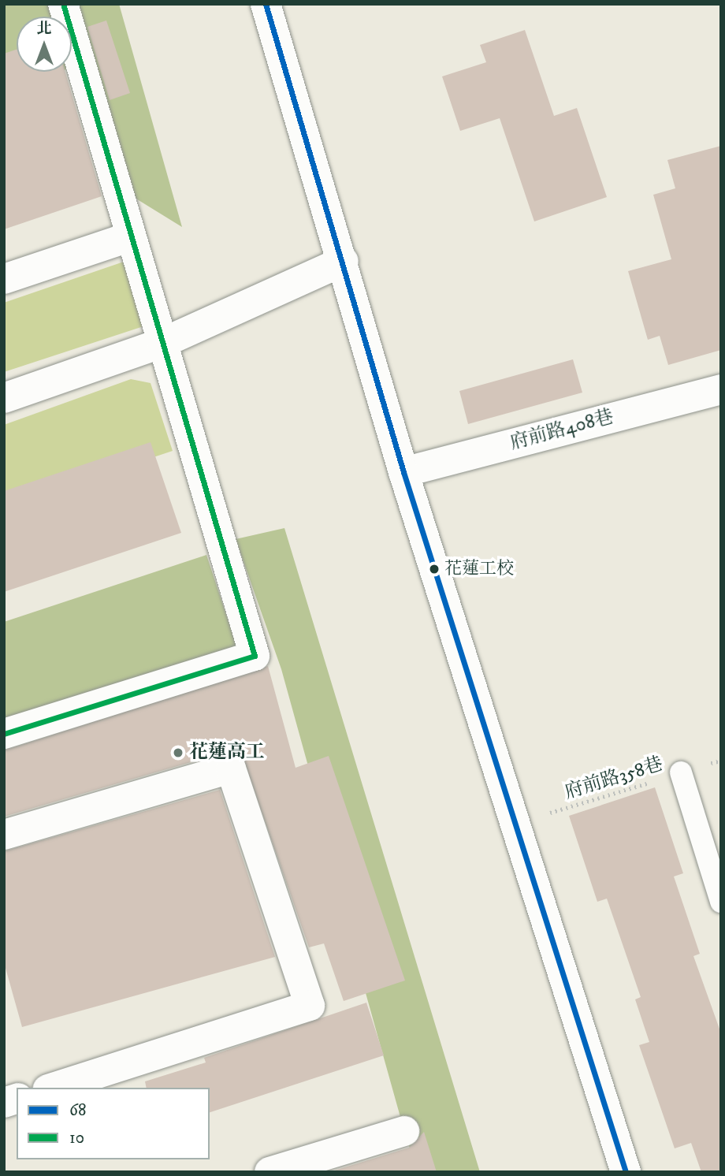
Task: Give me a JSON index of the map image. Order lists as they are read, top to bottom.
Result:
{
  "streets": {
    "street": ["府前路408巷"],
    "path": ["府前路358巷"]
  },
  "places": ["花蓮工校", "花蓮高工"],
  "lines": ["transit line 68", "transit line 10"],
  "legend": ["68", "10"],
  "north": "top"
}
